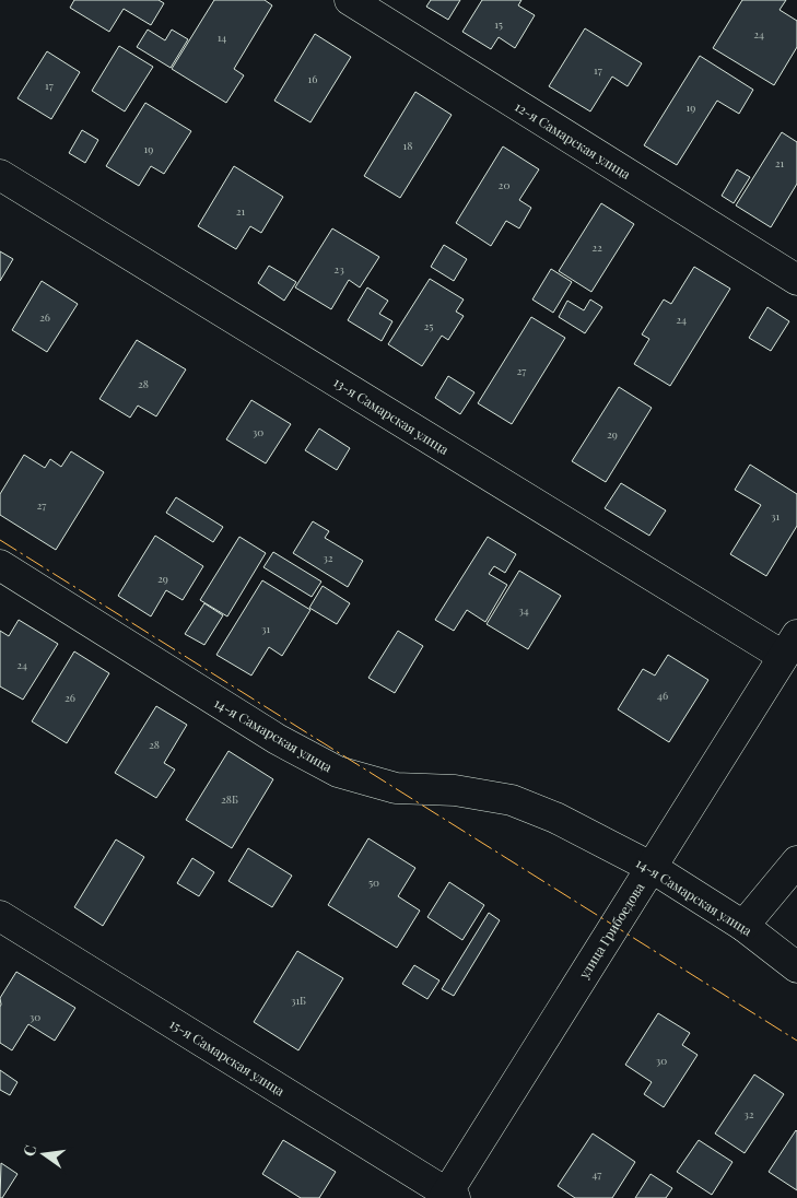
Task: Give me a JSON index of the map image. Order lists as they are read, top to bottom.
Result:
{
  "streets": {
    "street": [
      "12-я Самарская улица",
      "13-я Самарская улица",
      "14-я Самарская улица",
      "улица Грибоедова",
      "15-я Самарская улица"
    ]
  },
  "crossings": [
    ["13-я Самарская улица", "улица Грибоедова"],
    ["14-я Самарская улица", "улица Грибоедова"],
    ["улица Грибоедова", "15-я Самарская улица"]
  ],
  "house_numbers": [
    "15",
    "24",
    "14",
    "17",
    "16",
    "17",
    "19",
    "18",
    "19",
    "21",
    "20",
    "21",
    "22",
    "23",
    "26",
    "24",
    "25",
    "27",
    "28",
    "30",
    "29",
    "27",
    "31",
    "32",
    "29",
    "34",
    "31",
    "24",
    "46",
    "26",
    "28",
    "28Б",
    "50",
    "31Б",
    "30",
    "30",
    "32",
    "47"
  ],
  "north": "left"
}
